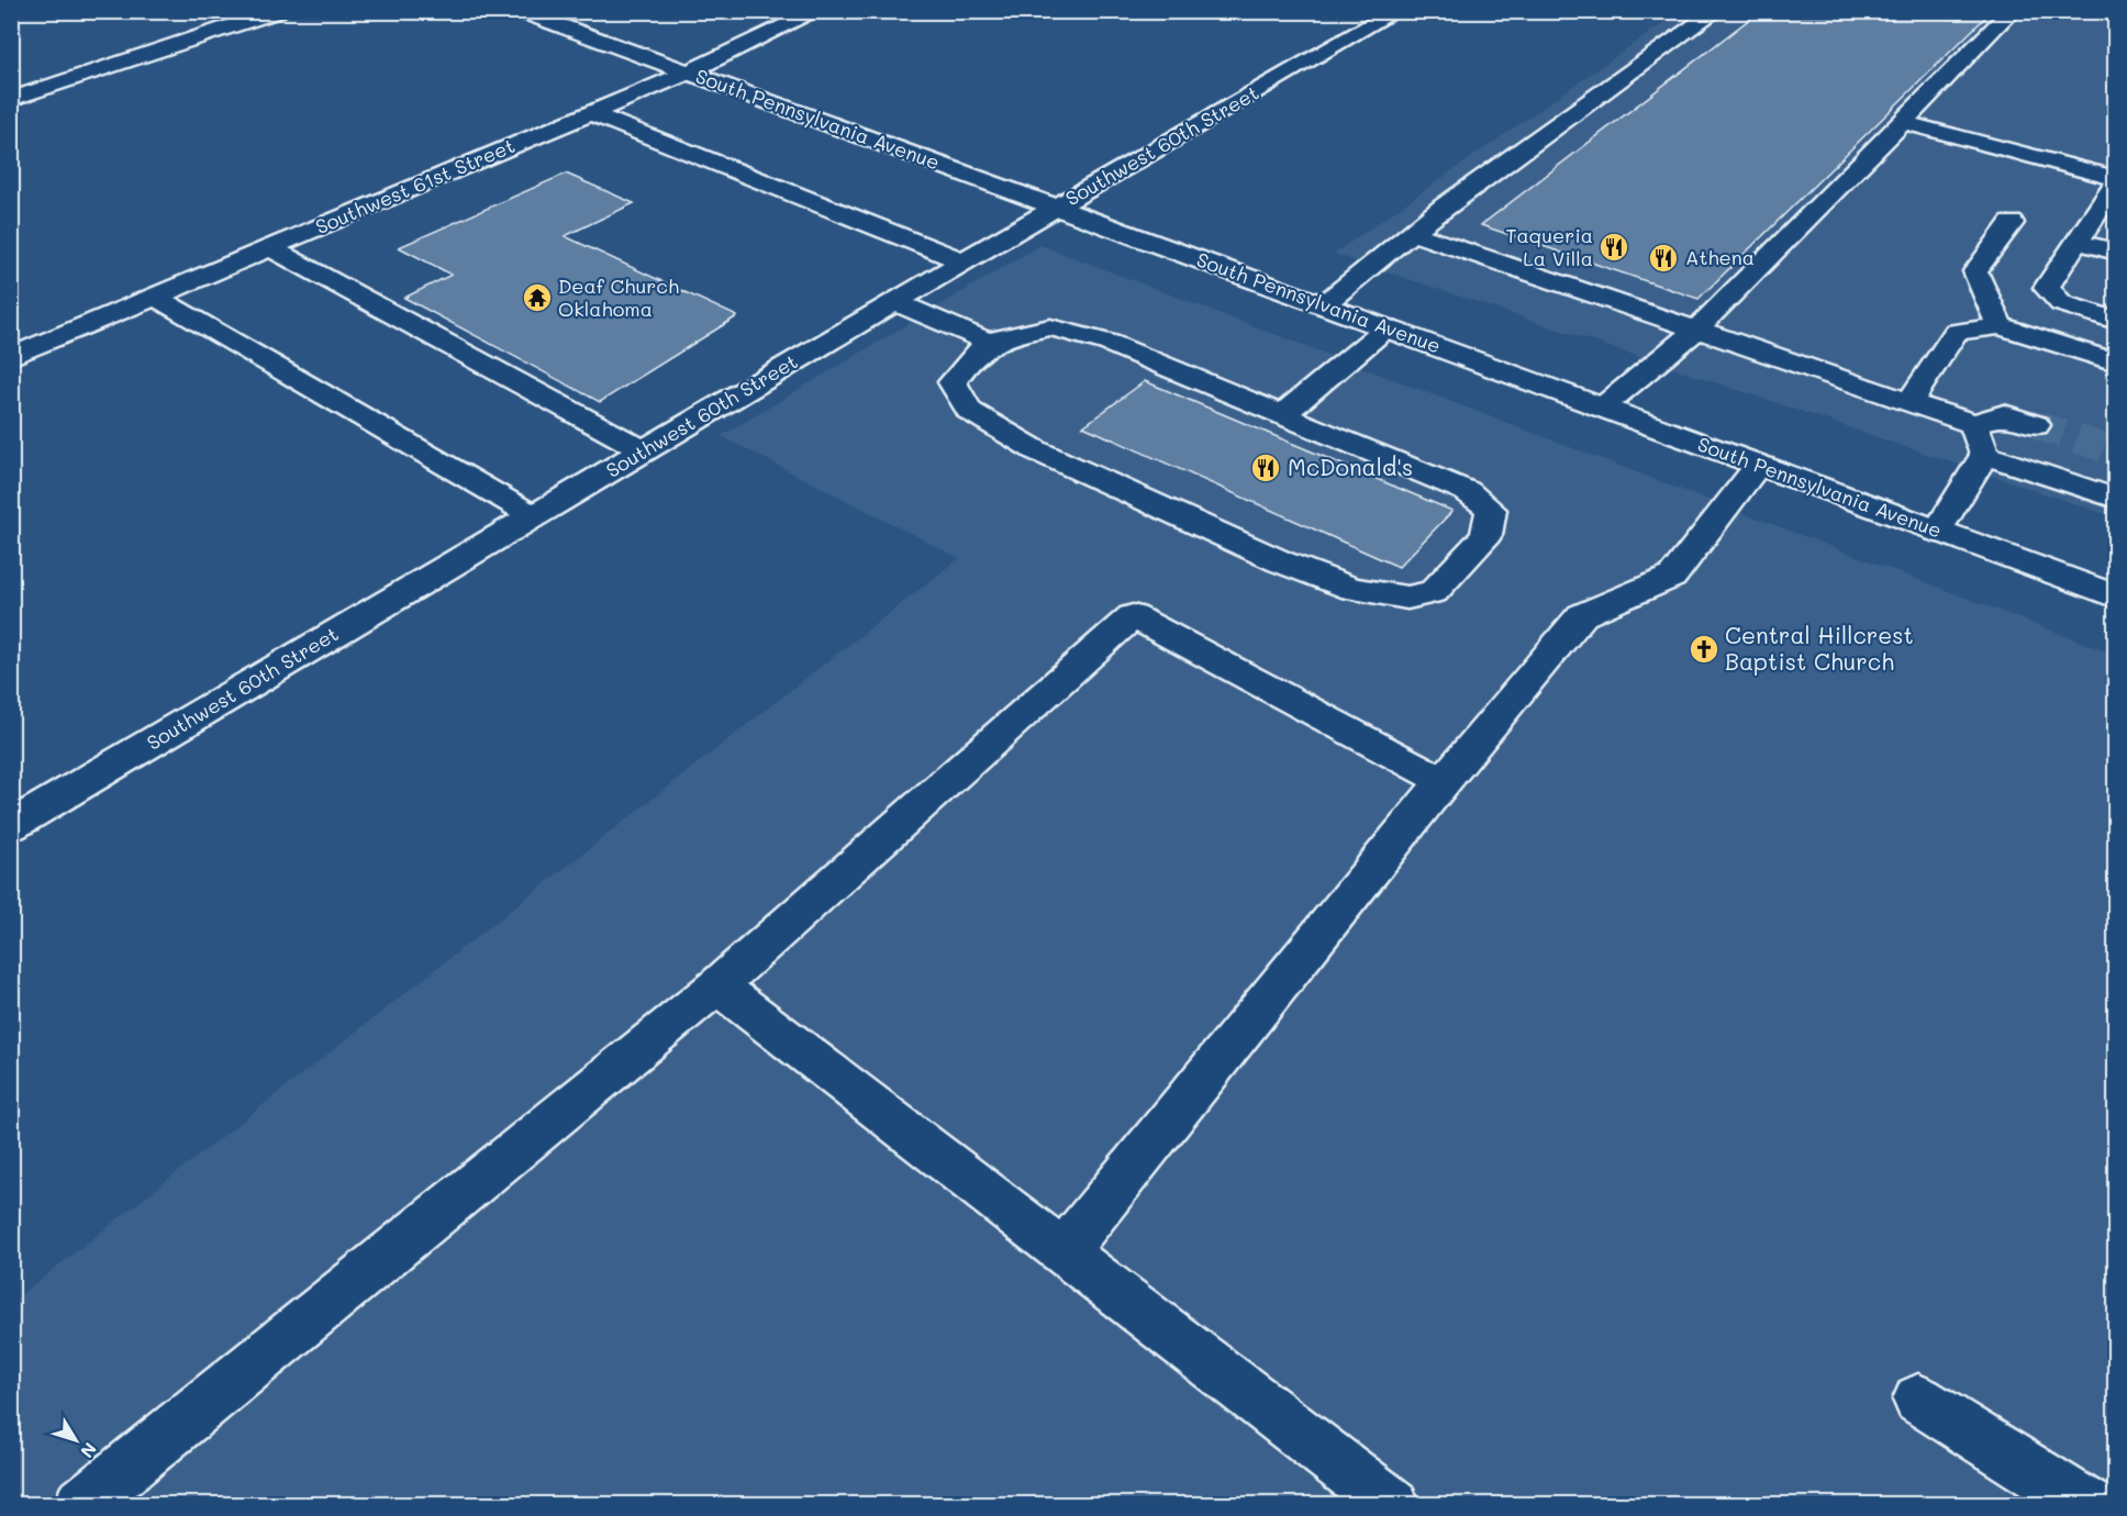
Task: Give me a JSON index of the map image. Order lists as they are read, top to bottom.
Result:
{
  "streets": {
    "street": ["South Pennsylvania Avenue", "Southwest 60th Street", "Southwest 61st Street"]
  },
  "crossings": [
    ["South Pennsylvania Avenue", "Southwest 60th Street"],
    ["South Pennsylvania Avenue", "Southwest 61st Street"]
  ],
  "places": {
    "restaurant": ["Taqueria La Villa", "Athena", "McDonald's"],
    "temple": ["Deaf Church Oklahoma"],
    "church": ["Central Hillcrest Baptist Church"]
  },
  "north": "bottom right"
}
